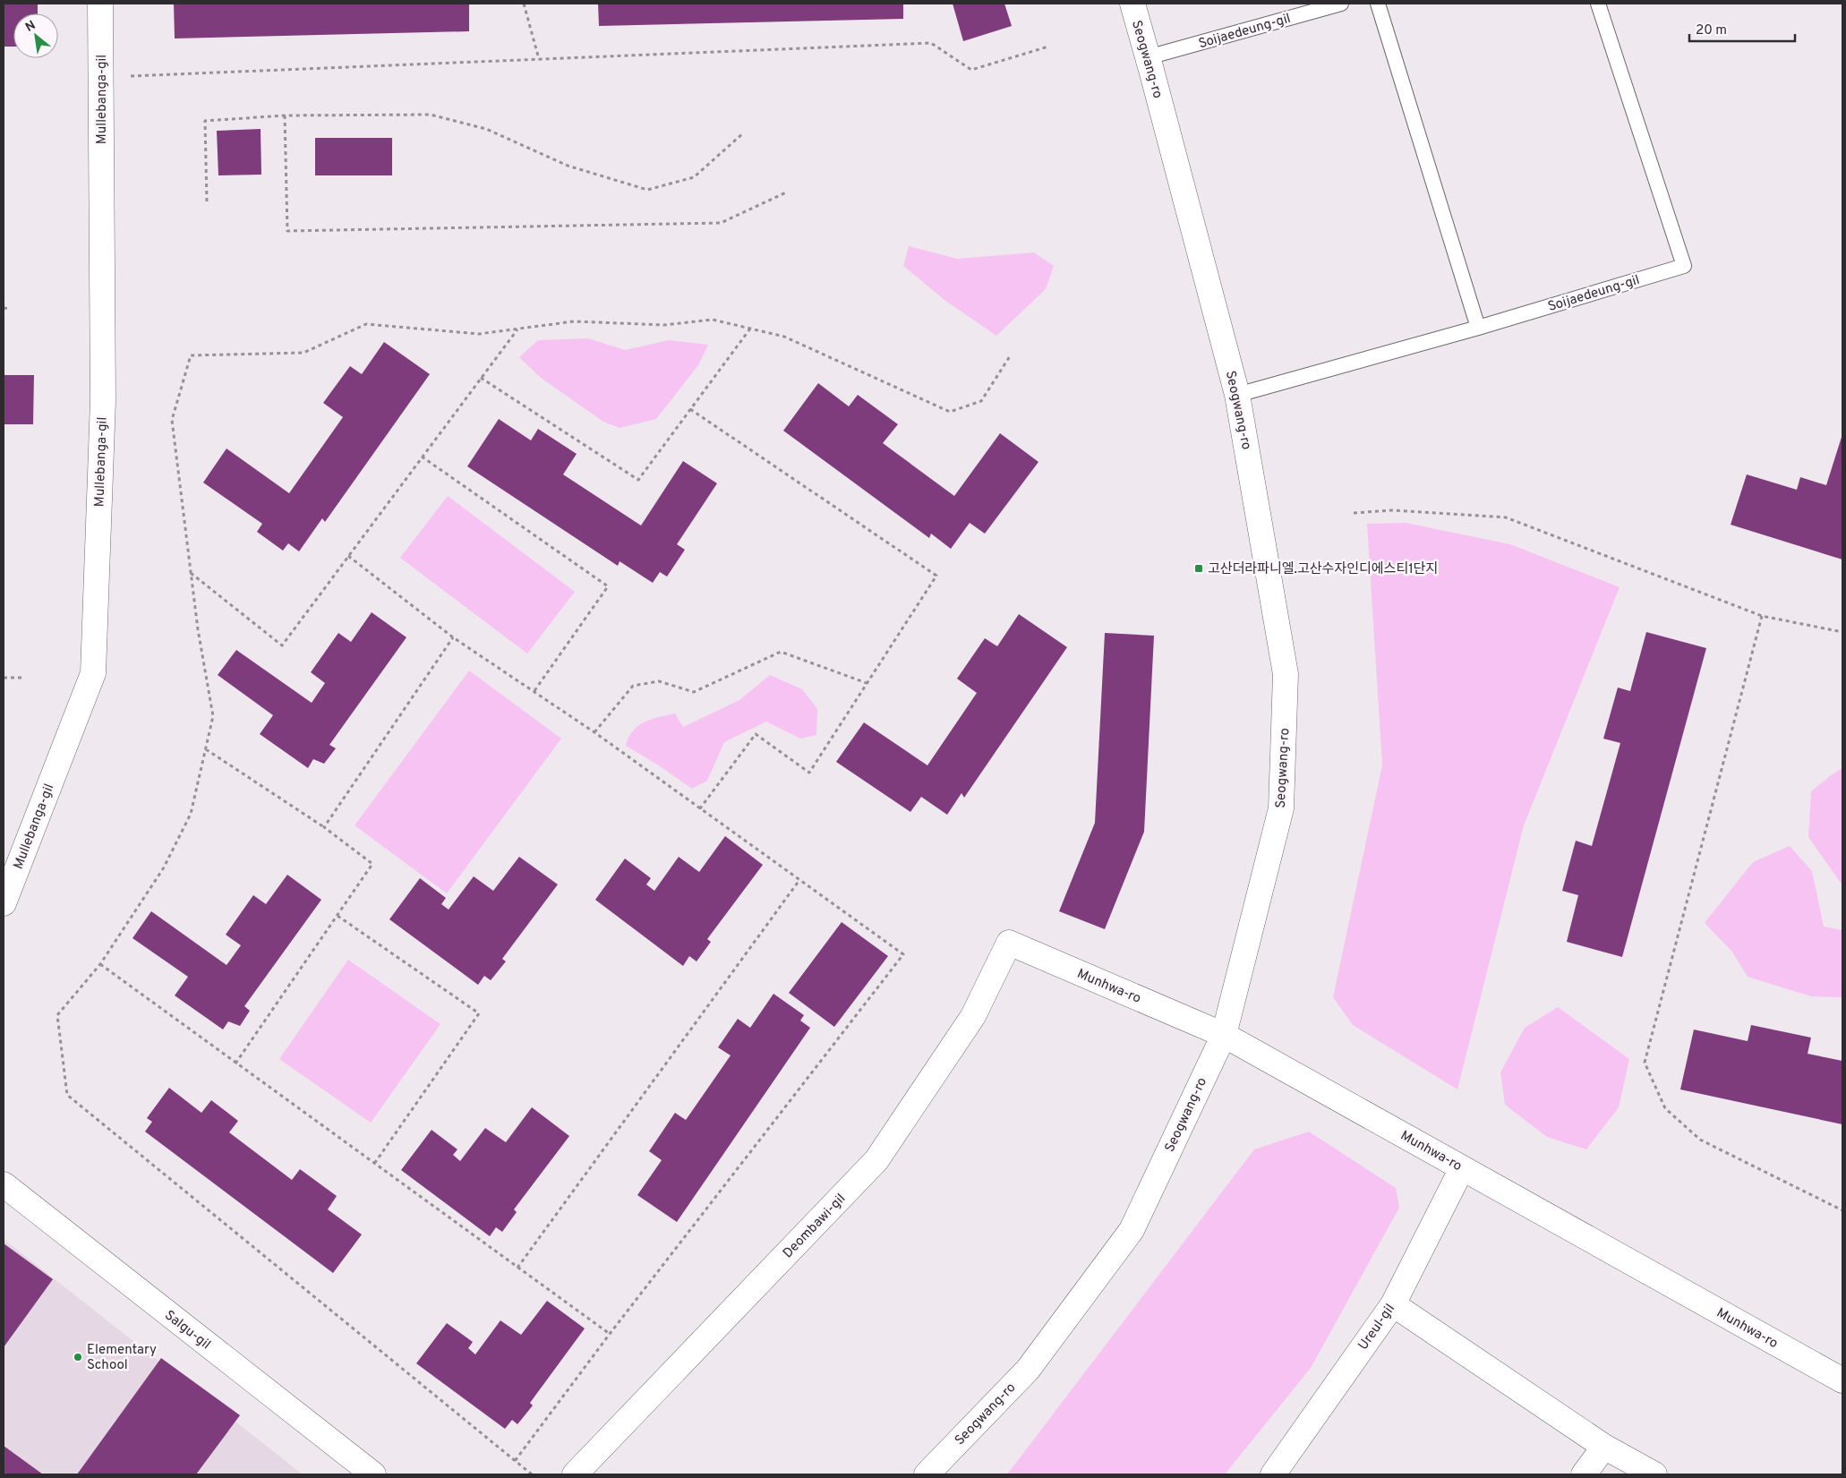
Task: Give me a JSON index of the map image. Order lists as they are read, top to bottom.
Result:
{
  "streets": {
    "street": [
      "Seogwang-ro",
      "Mullebanga-gil",
      "Munhwa-ro",
      "Deombawi-gil",
      "Ureul-gil",
      "Salgu-gil"
    ],
    "lane": ["Soijaedeung-gil"]
  },
  "crossings": [
    ["Soijaedeung-gil", "Seogwang-ro"],
    ["Seogwang-ro", "Munhwa-ro"],
    ["Munhwa-ro", "Deombawi-gil"],
    ["Munhwa-ro", "Ureul-gil"]
  ],
  "places": {
    "transit": ["고산더라파니엘.고산수자인디에스티1단지"],
    "other": ["Elementary School"]
  },
  "scale_bar": "20 m",
  "north": "top left"
}
